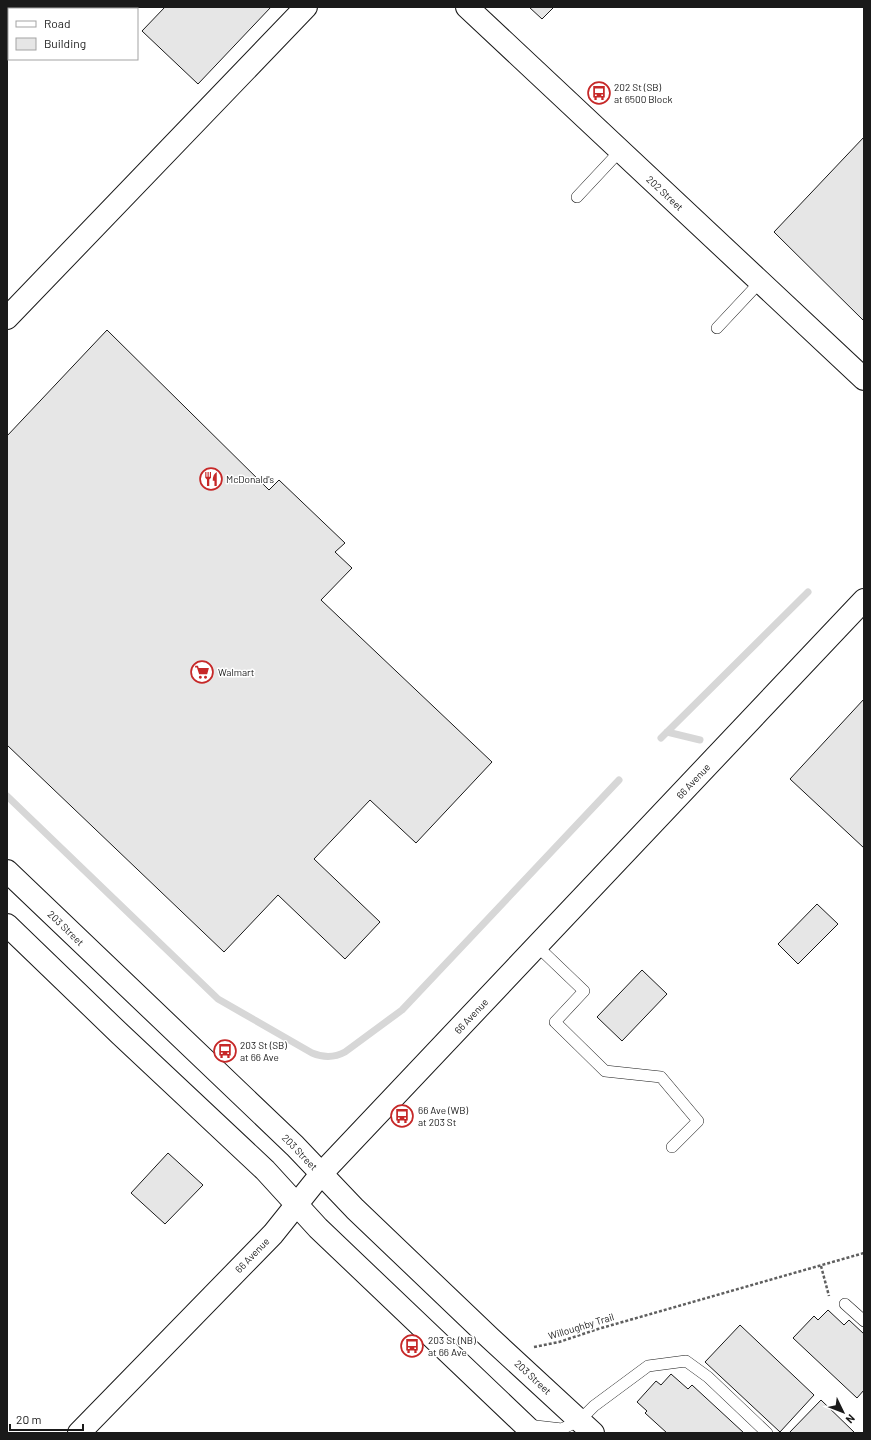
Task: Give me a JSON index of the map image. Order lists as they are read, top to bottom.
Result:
{
  "streets": {
    "street": ["202 Street", "66 Avenue", "203 Street"],
    "path": ["Willoughby Trail"]
  },
  "crossings": [
    ["66 Avenue", "203 Street"]
  ],
  "places": {
    "bus stop": [
      "202 St (SB) at 6500 Block",
      "203 St (SB) at 66 Ave",
      "66 Ave (WB) at 203 St",
      "203 St (NB) at 66 Ave"
    ],
    "restaurant": ["McDonald's"],
    "supermarket": ["Walmart"]
  },
  "legend": ["Road", "Building"],
  "scale_bar": "20 m",
  "north": "bottom right"
}
